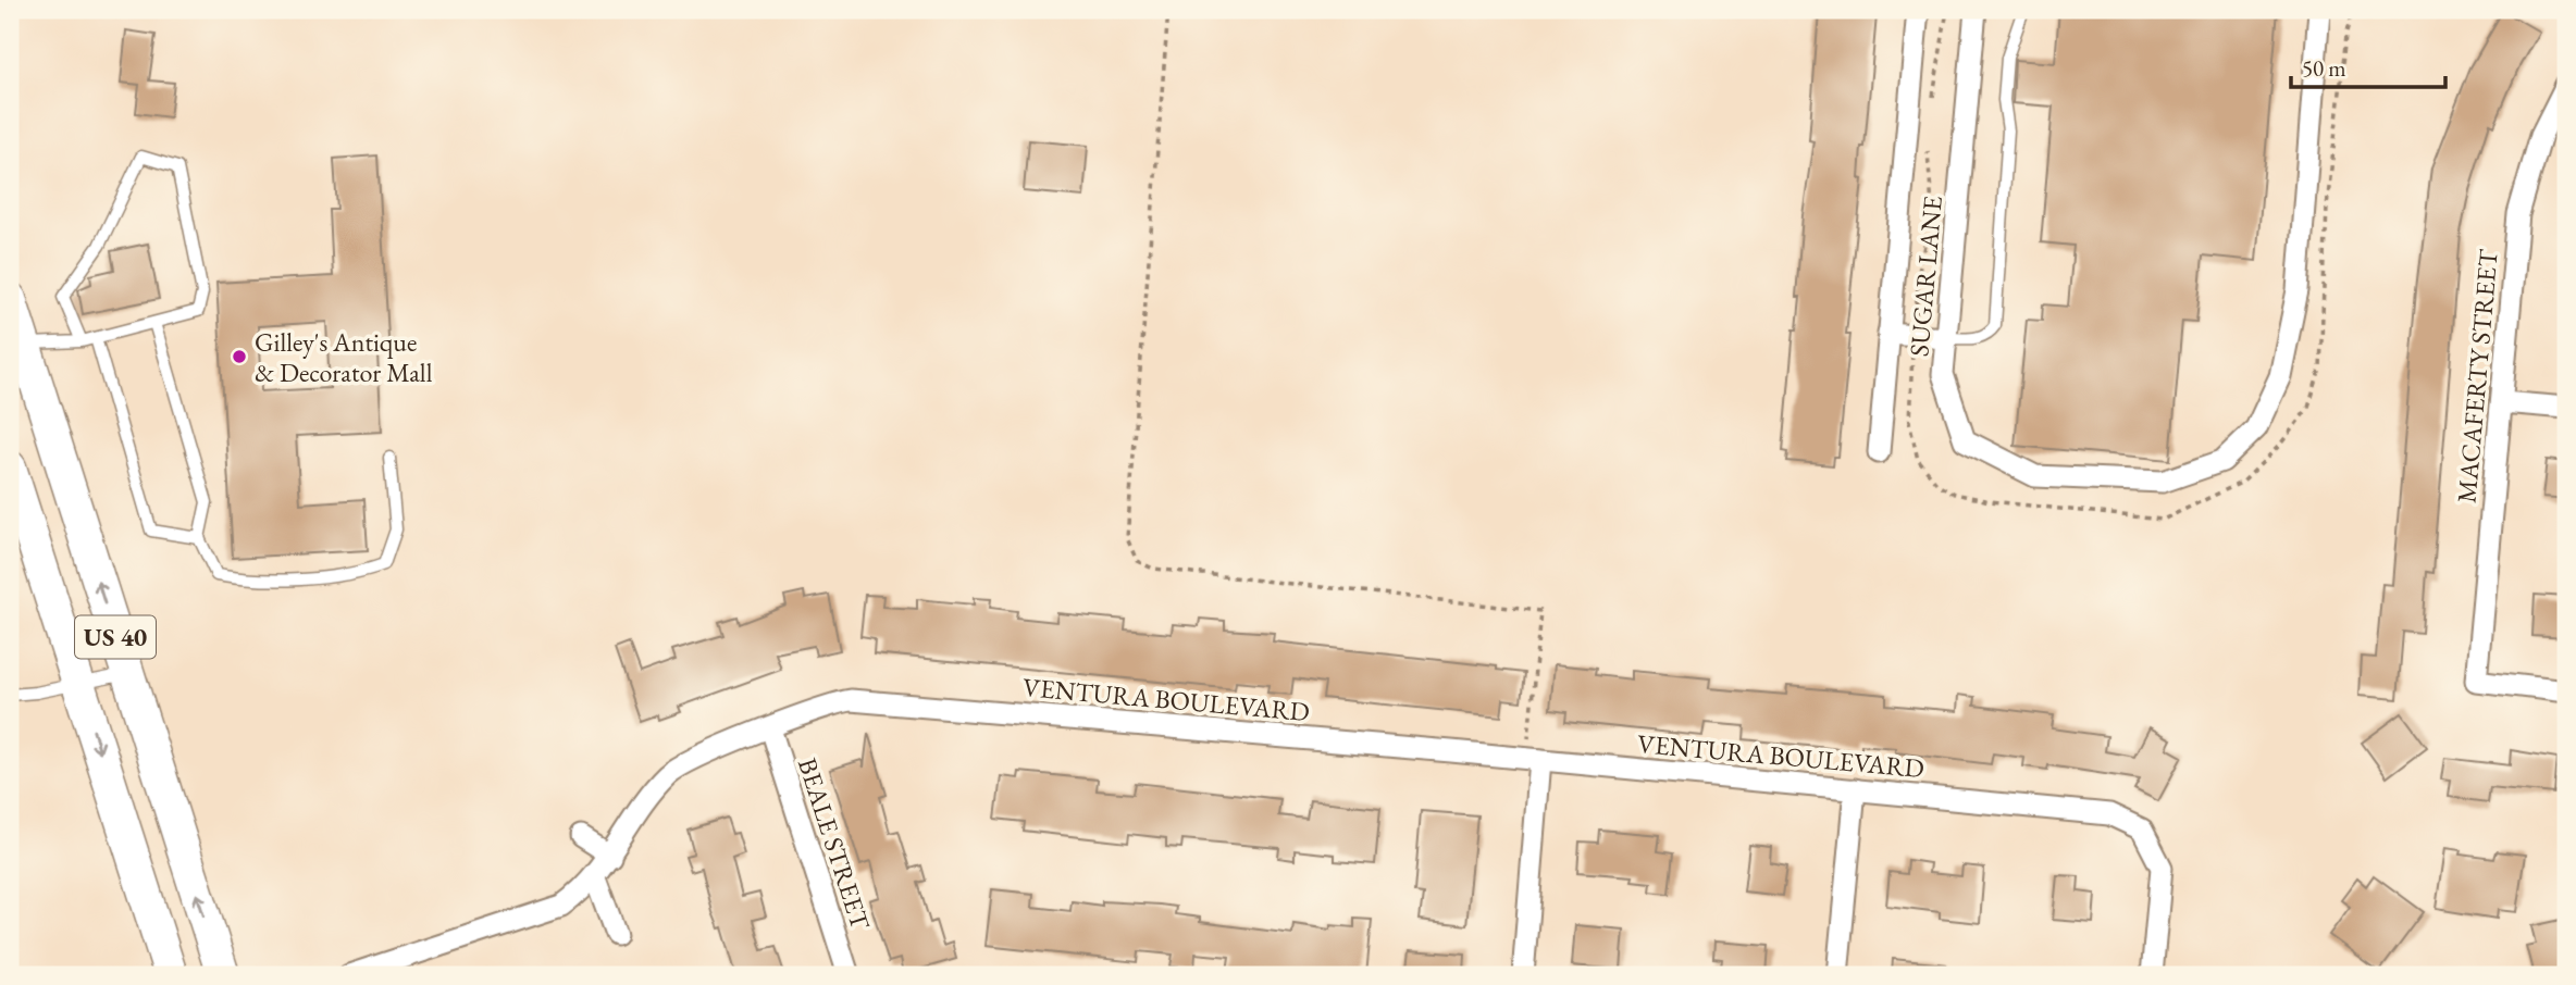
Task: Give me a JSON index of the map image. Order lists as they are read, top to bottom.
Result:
{
  "streets": {
    "main road": ["US 40"],
    "street": [
      "SUGAR LANE",
      "MACAFERTY STREET",
      "VENTURA BOULEVARD",
      "BEALE STREET"
    ]
  },
  "crossings": [
    ["VENTURA BOULEVARD", "BEALE STREET"]
  ],
  "places": ["Gilley's Antique & Decorator Mall"],
  "scale_bar": "50 m"
}
